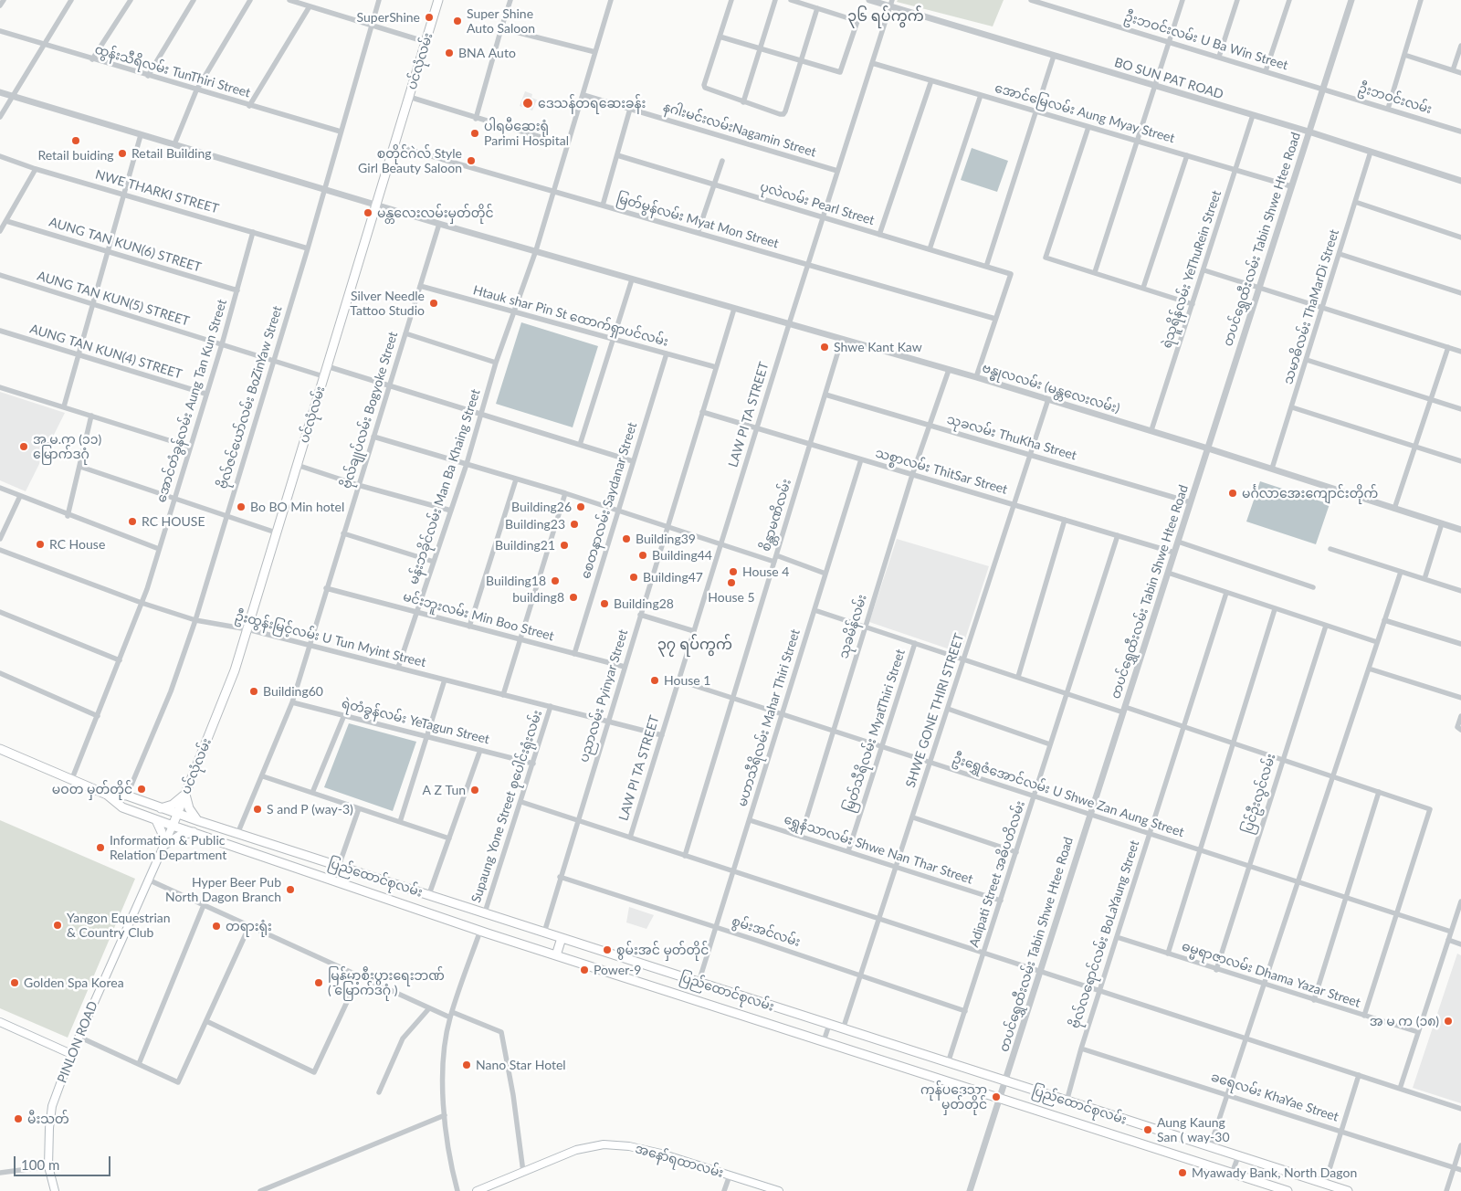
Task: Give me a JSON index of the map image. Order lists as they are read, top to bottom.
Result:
{
  "streets": {
    "main road": [
      "ပင်လုံလမ်း",
      "ပြည်ထောင်စုလမ်း",
      "PINLON ROAD",
      "အနော်ရထာလမ်း"
    ],
    "street": [
      "ဦးဘဝင်းလမ်း U Ba Win Street",
      "ထွန်းသီရိလမ်း TunThiri Street",
      "BO SUN PAT ROAD",
      "ဦးဘဝင်းလမ်း",
      "အောင်မြေလမ်း Aung Myay Street",
      "နဂါးမင်းလမ်းNagamin Street",
      "NWE THARKI STREET",
      "ပုလဲလမ်း Pearl Street",
      "မြတ်မွန်လမ်း Myat Mon Street",
      "တပင်ရွှေထီးလမ်း Tabin Shwe Htee Road",
      "AUNG TAN KUN(6) STREET",
      "ရဲသူရိန်လမ်း YeThuRein Street",
      "AUNG TAN KUN(5) STREET",
      "သမာဓိလမ်း ThaMarDi Street",
      "Htauk shar Pin St ထောက်ရှာပင်လမ်း",
      "AUNG TAN KUN(4) STREET",
      "ဗန္ဓုလလမ်း (မန္တလေးလမ်း)",
      "ဗိုလ်ဇင်ယော်လမ်း BoZinYaw Street",
      "အောင်တံခွန်လမ်း Aung Tan Kun Street",
      "ဗိုလ်ချုပ်လမ်း Bogyoke Street",
      "LAW PI TA STREET",
      "သုခလမ်း ThuKha Street",
      "သစ္စာလမ်း ThitSar Street",
      "မန်းဘခိုင်လမ်း Man Ba Khaing Street",
      "စေတနာလမ်း Saydanar Street",
      "စိန္တာမဏိလမ်း",
      "မင်းဘူးလမ်း Min Boo Street",
      "သုခမိန်လမ်း",
      "ဦးထွန်းမြင့်လမ်း U Tun Myint Street",
      "ပညာလမ်း Pyinyar Street",
      "SHWE GONE THIRI STREET",
      "မဟာသီရိလမ်း Mahar Thiri Street",
      "ရဲတံခွန်လမ်း YeTagun Street",
      "မြတ်သီရိလမ်း MyatThiri Street",
      "ပြင်ဦးလွင်လမ်း",
      "ဦးရွှေဇံအောင်လမ်း U Shwe Zan Aung Street",
      "Supaung Yone Street စုပေါင်းရုံးလမ်း",
      "ရွှေနံသာလမ်း Shwe Nan Thar Street",
      "Adipati Street အဓိပတိလမ်း",
      "စွမ်းအင်လမ်း",
      "ဗိုလ်လရောင်လမ်း BoLaYaung Street",
      "ဓမ္မရာဇာလမ်း Dhama Yazar Street",
      "ခရေလမ်း KhaYae Street"
    ]
  },
  "crossings": [
    ["ဦးဘဝင်းလမ်း U Ba Win Street", "ဦးဘဝင်းလမ်း"],
    ["ဦးဘဝင်းလမ်း U Ba Win Street", "တပင်ရွှေထီးလမ်း Tabin Shwe Htee Road"],
    ["ပင်လုံလမ်း", "မြတ်မွန်လမ်း Myat Mon Street"],
    ["ပင်လုံလမ်း", "AUNG TAN KUN(5) STREET"],
    ["ပင်လုံလမ်း", "ဗန္ဓုလလမ်း (မန္တလေးလမ်း)"],
    ["ပင်လုံလမ်း", "ဦးထွန်းမြင့်လမ်း U Tun Myint Street"],
    ["ပင်လုံလမ်း", "ပြည်ထောင်စုလမ်း"],
    ["ပင်လုံလမ်း", "PINLON ROAD"],
    ["ထွန်းသီရိလမ်း TunThiri Street", "ဗိုလ်ဇင်ယော်လမ်း BoZinYaw Street"],
    ["BO SUN PAT ROAD", "တပင်ရွှေထီးလမ်း Tabin Shwe Htee Road"],
    ["BO SUN PAT ROAD", "ရဲသူရိန်လမ်း YeThuRein Street"],
    ["BO SUN PAT ROAD", "သမာဓိလမ်း ThaMarDi Street"],
    ["BO SUN PAT ROAD", "LAW PI TA STREET"],
    ["ဦးဘဝင်းလမ်း", "တပင်ရွှေထီးလမ်း Tabin Shwe Htee Road"],
    ["အောင်မြေလမ်း Aung Myay Street", "တပင်ရွှေထီးလမ်း Tabin Shwe Htee Road"],
    ["အောင်မြေလမ်း Aung Myay Street", "ရဲသူရိန်လမ်း YeThuRein Street"],
    ["အောင်မြေလမ်း Aung Myay Street", "LAW PI TA STREET"],
    ["နဂါးမင်းလမ်းNagamin Street", "LAW PI TA STREET"],
    ["NWE THARKI STREET", "ဗိုလ်ဇင်ယော်လမ်း BoZinYaw Street"],
    ["NWE THARKI STREET", "အောင်တံခွန်လမ်း Aung Tan Kun Street"],
    ["ပုလဲလမ်း Pearl Street", "မြတ်မွန်လမ်း Myat Mon Street"],
    ["ပုလဲလမ်း Pearl Street", "LAW PI TA STREET"],
    ["မြတ်မွန်လမ်း Myat Mon Street", "LAW PI TA STREET"],
    ["မြတ်မွန်လမ်း Myat Mon Street", "မန်းဘခိုင်လမ်း Man Ba Khaing Street"],
    ["တပင်ရွှေထီးလမ်း Tabin Shwe Htee Road", "ဗန္ဓုလလမ်း (မန္တလေးလမ်း)"],
    ["တပင်ရွှေထီးလမ်း Tabin Shwe Htee Road", "သုခလမ်း ThuKha Street"],
    ["တပင်ရွှေထီးလမ်း Tabin Shwe Htee Road", "သစ္စာလမ်း ThitSar Street"],
    ["တပင်ရွှေထီးလမ်း Tabin Shwe Htee Road", "ဦးရွှေဇံအောင်လမ်း U Shwe Zan Aung Street"],
    ["တပင်ရွှေထီးလမ်း Tabin Shwe Htee Road", "ပြည်ထောင်စုလမ်း"],
    ["AUNG TAN KUN(6) STREET", "အောင်တံခွန်လမ်း Aung Tan Kun Street"],
    ["ရဲသူရိန်လမ်း YeThuRein Street", "ဗန္ဓုလလမ်း (မန္တလေးလမ်း)"],
    ["AUNG TAN KUN(5) STREET", "ဗိုလ်ဇင်ယော်လမ်း BoZinYaw Street"],
    ["AUNG TAN KUN(5) STREET", "အောင်တံခွန်လမ်း Aung Tan Kun Street"],
    ["သမာဓိလမ်း ThaMarDi Street", "ဗန္ဓုလလမ်း (မန္တလေးလမ်း)"],
    ["Htauk shar Pin St ထောက်ရှာပင်လမ်း", "ဗိုလ်ချုပ်လမ်း Bogyoke Street"],
    ["Htauk shar Pin St ထောက်ရှာပင်လမ်း", "မန်းဘခိုင်လမ်း Man Ba Khaing Street"],
    ["Htauk shar Pin St ထောက်ရှာပင်လမ်း", "စေတနာလမ်း Saydanar Street"],
    ["Htauk shar Pin St ထောက်ရှာပင်လမ်း", "ပညာလမ်း Pyinyar Street"],
    ["AUNG TAN KUN(4) STREET", "အောင်တံခွန်လမ်း Aung Tan Kun Street"],
    ["ဗန္ဓုလလမ်း (မန္တလေးလမ်း)", "ဗိုလ်ဇင်ယော်လမ်း BoZinYaw Street"],
    ["ဗန္ဓုလလမ်း (မန္တလေးလမ်း)", "ဗိုလ်ချုပ်လမ်း Bogyoke Street"],
    ["ဗန္ဓုလလမ်း (မန္တလေးလမ်း)", "LAW PI TA STREET"],
    ["ဗန္ဓုလလမ်း (မန္တလေးလမ်း)", "မန်းဘခိုင်လမ်း Man Ba Khaing Street"],
    ["ဗန္ဓုလလမ်း (မန္တလေးလမ်း)", "စိန္တာမဏိလမ်း"],
    ["ဗန္ဓုလလမ်း (မန္တလေးလမ်း)", "သုခမိန်လမ်း"],
    ["ဗန္ဓုလလမ်း (မန္တလေးလမ်း)", "ပညာလမ်း Pyinyar Street"],
    ["ဗန္ဓုလလမ်း (မန္တလေးလမ်း)", "SHWE GONE THIRI STREET"],
    ["ဗိုလ်ဇင်ယော်လမ်း BoZinYaw Street", "ဦးထွန်းမြင့်လမ်း U Tun Myint Street"],
    ["ဗိုလ်ဇင်ယော်လမ်း BoZinYaw Street", "ပြည်ထောင်စုလမ်း"],
    ["အောင်တံခွန်လမ်း Aung Tan Kun Street", "ဦးထွန်းမြင့်လမ်း U Tun Myint Street"],
    ["အောင်တံခွန်လမ်း Aung Tan Kun Street", "ပြည်ထောင်စုလမ်း"],
    ["ဗိုလ်ချုပ်လမ်း Bogyoke Street", "မင်းဘူးလမ်း Min Boo Street"],
    ["ဗိုလ်ချုပ်လမ်း Bogyoke Street", "ဦးထွန်းမြင့်လမ်း U Tun Myint Street"],
    ["ဗိုလ်ချုပ်လမ်း Bogyoke Street", "ရဲတံခွန်လမ်း YeTagun Street"],
    ["ဗိုလ်ချုပ်လမ်း Bogyoke Street", "ပြည်ထောင်စုလမ်း"],
    ["LAW PI TA STREET", "သစ္စာလမ်း ThitSar Street"],
    ["LAW PI TA STREET", "ဦးထွန်းမြင့်လမ်း U Tun Myint Street"],
    ["LAW PI TA STREET", "ဦးရွှေဇံအောင်လမ်း U Shwe Zan Aung Street"],
    ["သုခလမ်း ThuKha Street", "စိန္တာမဏိလမ်း"],
    ["သုခလမ်း ThuKha Street", "သုခမိန်လမ်း"],
    ["သုခလမ်း ThuKha Street", "SHWE GONE THIRI STREET"],
    ["သစ္စာလမ်း ThitSar Street", "စိန္တာမဏိလမ်း"],
    ["သစ္စာလမ်း ThitSar Street", "သုခမိန်လမ်း"],
    ["သစ္စာလမ်း ThitSar Street", "ပညာလမ်း Pyinyar Street"],
    ["သစ္စာလမ်း ThitSar Street", "SHWE GONE THIRI STREET"],
    ["သစ္စာလမ်း ThitSar Street", "မဟာသီရိလမ်း Mahar Thiri Street"],
    ["သစ္စာလမ်း ThitSar Street", "Adipati Street အဓိပတိလမ်း"],
    ["မန်းဘခိုင်လမ်း Man Ba Khaing Street", "မင်းဘူးလမ်း Min Boo Street"],
    ["မန်းဘခိုင်လမ်း Man Ba Khaing Street", "ဦးထွန်းမြင့်လမ်း U Tun Myint Street"],
    ["စေတနာလမ်း Saydanar Street", "မင်းဘူးလမ်း Min Boo Street"],
    ["စိန္တာမဏိလမ်း", "ဦးရွှေဇံအောင်လမ်း U Shwe Zan Aung Street"],
    ["မင်းဘူးလမ်း Min Boo Street", "ပညာလမ်း Pyinyar Street"],
    ["သုခမိန်လမ်း", "ဦးရွှေဇံအောင်လမ်း U Shwe Zan Aung Street"],
    ["သုခမိန်လမ်း", "ရွှေနံသာလမ်း Shwe Nan Thar Street"],
    ["ဦးထွန်းမြင့်လမ်း U Tun Myint Street", "ပညာလမ်း Pyinyar Street"],
    ["ဦးထွန်းမြင့်လမ်း U Tun Myint Street", "Supaung Yone Street စုပေါင်းရုံးလမ်း"],
    ["ပညာလမ်း Pyinyar Street", "ပြည်ထောင်စုလမ်း"],
    ["ပညာလမ်း Pyinyar Street", "စွမ်းအင်လမ်း"],
    ["SHWE GONE THIRI STREET", "ဦးရွှေဇံအောင်လမ်း U Shwe Zan Aung Street"],
    ["SHWE GONE THIRI STREET", "ရွှေနံသာလမ်း Shwe Nan Thar Street"],
    ["SHWE GONE THIRI STREET", "ပြည်ထောင်စုလမ်း"],
    ["SHWE GONE THIRI STREET", "စွမ်းအင်လမ်း"],
    ["မဟာသီရိလမ်း Mahar Thiri Street", "ဦးရွှေဇံအောင်လမ်း U Shwe Zan Aung Street"],
    ["မဟာသီရိလမ်း Mahar Thiri Street", "ရွှေနံသာလမ်း Shwe Nan Thar Street"],
    ["မဟာသီရိလမ်း Mahar Thiri Street", "ပြည်ထောင်စုလမ်း"],
    ["မဟာသီရိလမ်း Mahar Thiri Street", "စွမ်းအင်လမ်း"],
    ["ရဲတံခွန်လမ်း YeTagun Street", "Supaung Yone Street စုပေါင်းရုံးလမ်း"],
    ["မြတ်သီရိလမ်း MyatThiri Street", "ဦးရွှေဇံအောင်လမ်း U Shwe Zan Aung Street"],
    ["မြတ်သီရိလမ်း MyatThiri Street", "ရွှေနံသာလမ်း Shwe Nan Thar Street"],
    ["ပြင်ဦးလွင်လမ်း", "ဦးရွှေဇံအောင်လမ်း U Shwe Zan Aung Street"],
    ["ပြင်ဦးလွင်လမ်း", "ဓမ္မရာဇာလမ်း Dhama Yazar Street"],
    ["ဦးရွှေဇံအောင်လမ်း U Shwe Zan Aung Street", "Adipati Street အဓိပတိလမ်း"],
    ["ဦးရွှေဇံအောင်လမ်း U Shwe Zan Aung Street", "ဗိုလ်လရောင်လမ်း BoLaYaung Street"],
    ["Supaung Yone Street စုပေါင်းရုံးလမ်း", "ပြည်ထောင်စုလမ်း"],
    ["ရွှေနံသာလမ်း Shwe Nan Thar Street", "Adipati Street အဓိပတိလမ်း"],
    ["Adipati Street အဓိပတိလမ်း", "ပြည်ထောင်စုလမ်း"],
    ["Adipati Street အဓိပတိလမ်း", "စွမ်းအင်လမ်း"],
    ["ပြည်ထောင်စုလမ်း", "ဗိုလ်လရောင်လမ်း BoLaYaung Street"],
    ["ပြည်ထောင်စုလမ်း", "PINLON ROAD"],
    ["ဗိုလ်လရောင်လမ်း BoLaYaung Street", "ဓမ္မရာဇာလမ်း Dhama Yazar Street"],
    ["ဗိုလ်လရောင်လမ်း BoLaYaung Street", "ခရေလမ်း KhaYae Street"]
  ],
  "districts": ["၃၆ ရပ်ကွက်", "၃၇ ရပ်ကွက်"],
  "places": [
    "SuperShine",
    "Super Shine Auto Saloon",
    "BNA Auto",
    "ဒေသန်တရဆေးခန်း",
    "ပါရမီဆေးရုံ Parimi Hospital",
    "Retail buiding",
    "Retail Building",
    "စတိုင်ဂဲလ် Style Girl Beauty Saloon",
    "မန္တလေးလမ်းမှတ်တိုင်",
    "Silver Needle Tattoo Studio",
    "Shwe Kant Kaw",
    "အ.မ.က (၁၁) မြောက်ဒဂုံ",
    "မင်္ဂလာအေးကျောင်းတိုက်",
    "Bo BO Min hotel",
    "Building26",
    "RC HOUSE",
    "Building23",
    "Building39",
    "RC House",
    "Building21",
    "Building44",
    "House 4",
    "Building47",
    "Building18",
    "House 5",
    "building8",
    "Building28",
    "House 1",
    "Building60",
    "မဝတ မှတ်တိုင်",
    "A Z Tun",
    "S and P (way-3)",
    "Information & Public Relation Department",
    "Hyper Beer Pub North Dagon Branch",
    "Yangon Equestrian & Country Club",
    "တရားရုံး",
    "စွမ်းအင် မှတ်တိုင်",
    "Power-9",
    "Golden Spa Korea",
    "မြန်မာ့စီးပွားရေးဘဏ် ( မြောက်ဒဂုံ )",
    "အ မ က (၁၈)",
    "Nano Star Hotel",
    "ကုန်ပဒေသာ မှတ်တိုင်",
    "မီးသတ်",
    "Aung Kaung San ( way-30",
    "Myawady Bank, North Dagon"
  ],
  "scale_bar": "100 m"
}
